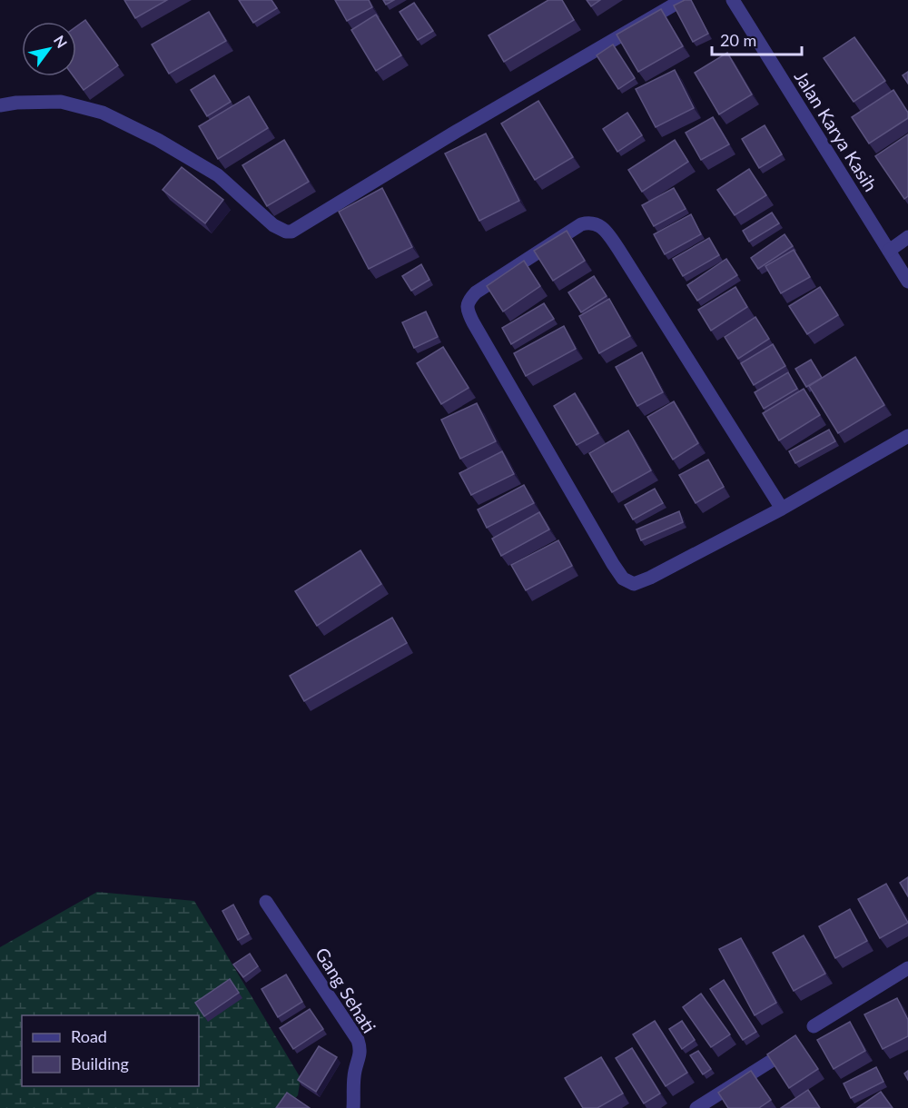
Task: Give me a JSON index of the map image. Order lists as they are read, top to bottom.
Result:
{
  "streets": {
    "street": ["Jalan Karya Kasih", "Gang Sehati"]
  },
  "legend": ["Road", "Building"],
  "scale_bar": "20 m",
  "north": "top right"
}
